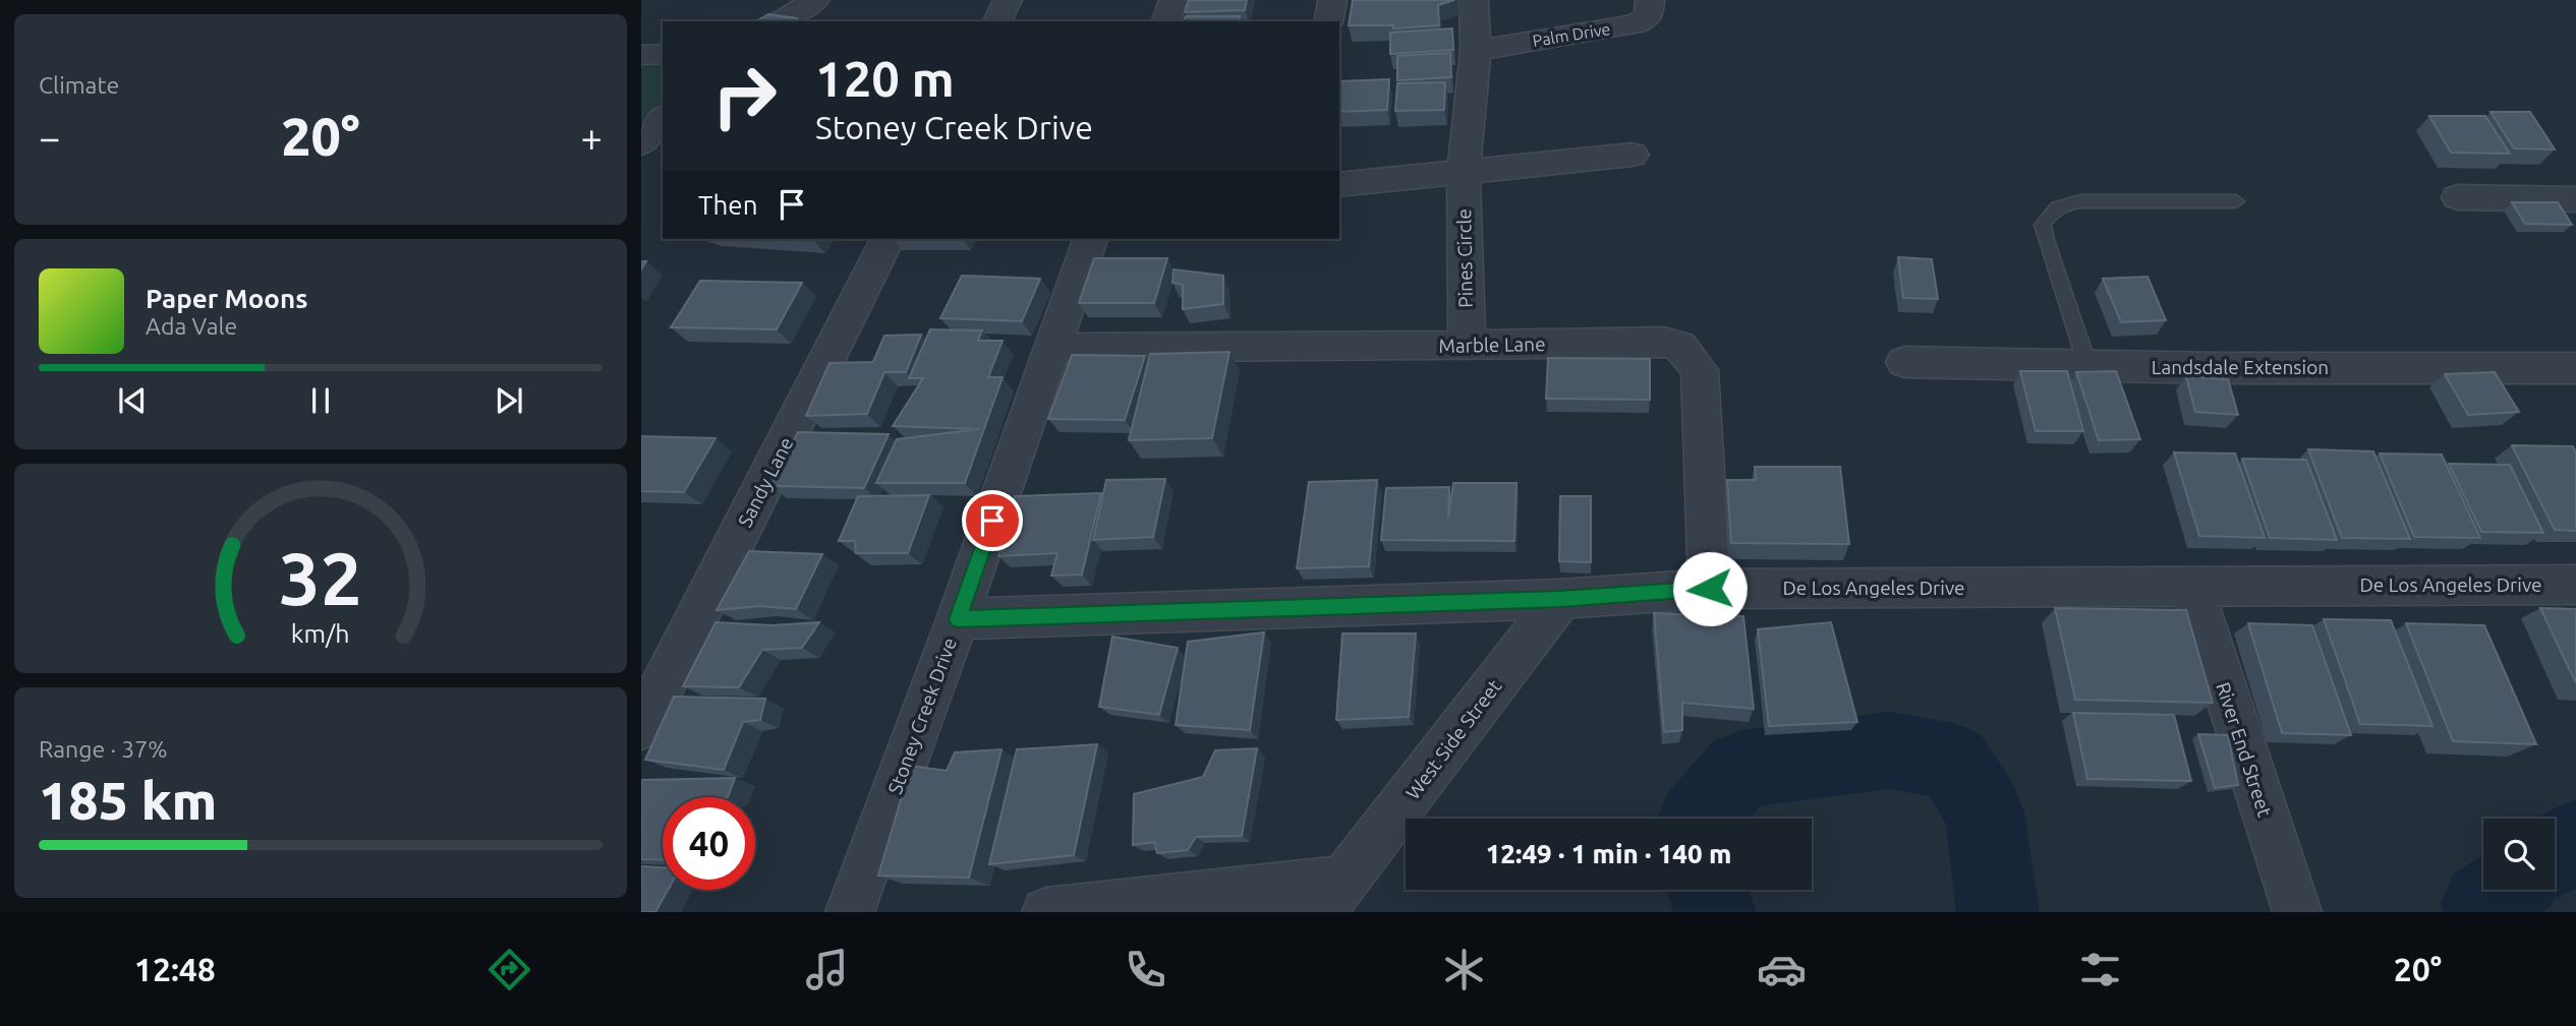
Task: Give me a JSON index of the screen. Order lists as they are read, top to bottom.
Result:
{
  "streets": {
    "street": [
      "Palm Drive",
      "Pines Circle",
      "Marble Lane",
      "Landsdale Extension",
      "Sandy Lane",
      "De Los Angeles Drive",
      "Stoney Creek Drive",
      "West Side Street",
      "River End Street"
    ]
  },
  "crossings": [
    ["Palm Drive", "Pines Circle"],
    ["Pines Circle", "Marble Lane"],
    ["Marble Lane", "De Los Angeles Drive"],
    ["Marble Lane", "Stoney Creek Drive"],
    ["De Los Angeles Drive", "Stoney Creek Drive"],
    ["De Los Angeles Drive", "West Side Street"],
    ["De Los Angeles Drive", "River End Street"]
  ],
  "page": {
    "tile": [
      "Climate",
      ["Range · 37%", "185 km"]
    ],
    "turn": ["120 m", "Stoney Creek Drive"],
    "heat": ["−", "20°", "+"],
    "then": "Then",
    "song": ["Paper Moons", "Ada Vale"],
    "limit": "40",
    "trip": "12:49 · 1 min · 140 m",
    "tabs": ["12:48", "20°"],
    "gauge": ["32", "km/h"]
  }
}
